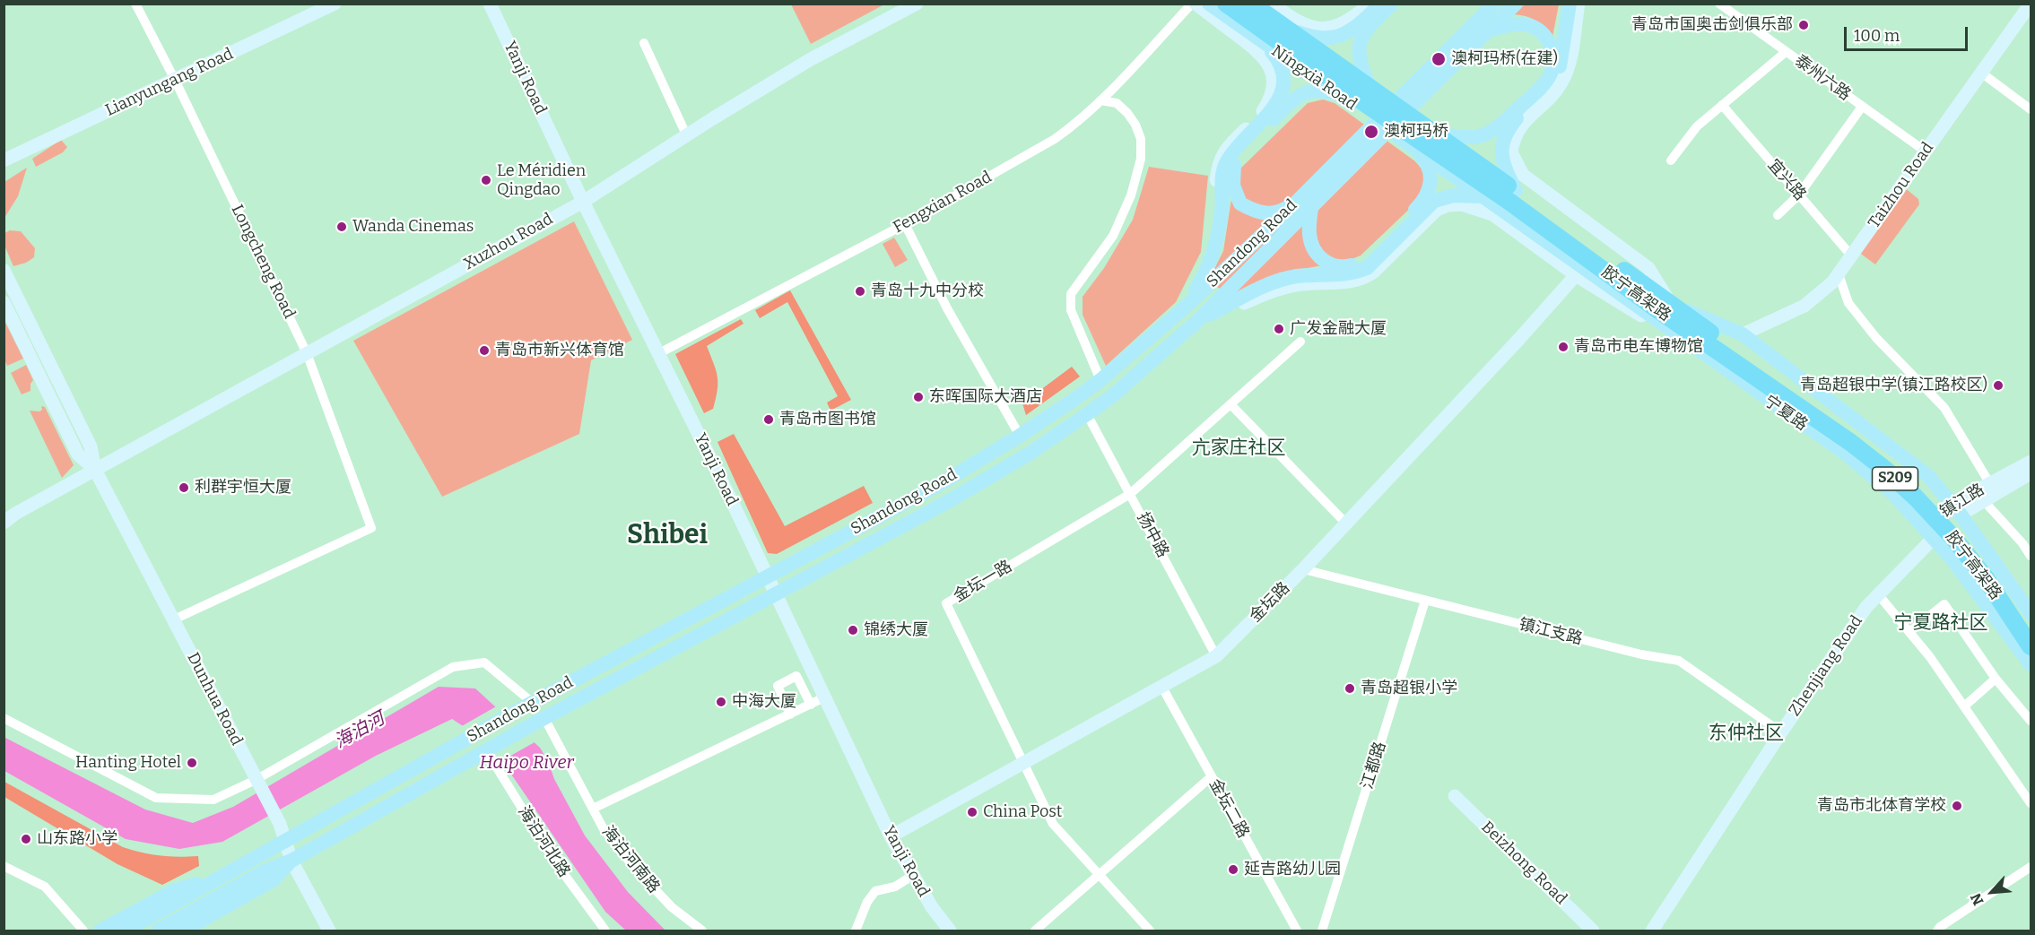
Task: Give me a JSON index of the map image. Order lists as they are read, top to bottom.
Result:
{
  "streets": {
    "highway": ["胶宁高架路", "S209"],
    "main road": ["Níngxià Road", "Shandong Road", "宁夏路"],
    "street": [
      "Yanji Road",
      "泰州六路",
      "Lianyungang Road",
      "宜兴路",
      "Taizhou Road",
      "Fengxian Road",
      "Xuzhou Road",
      "Longcheng Road",
      "镇江路",
      "扬中路",
      "金坛一路",
      "金坛路",
      "镇江支路",
      "Zhenjiang Road",
      "Dunhua Road",
      "江都路",
      "金坛二路",
      "海泊河北路",
      "海泊河南路",
      "Beizhong Road"
    ]
  },
  "crossings": [
    ["Yanji Road", "Fengxian Road"],
    ["Yanji Road", "Xuzhou Road"],
    ["Yanji Road", "Shandong Road"],
    ["Yanji Road", "金坛路"],
    ["Níngxià Road", "胶宁高架路"],
    ["Níngxià Road", "宁夏路"],
    ["泰州六路", "Taizhou Road"],
    ["Lianyungang Road", "Longcheng Road"],
    ["宜兴路", "Taizhou Road"],
    ["Xuzhou Road", "Longcheng Road"],
    ["Xuzhou Road", "Dunhua Road"],
    ["Shandong Road", "扬中路"],
    ["Shandong Road", "Dunhua Road"],
    ["Shandong Road", "海泊河北路"],
    ["Shandong Road", "海泊河南路"],
    ["Longcheng Road", "Dunhua Road"],
    ["胶宁高架路", "宁夏路"],
    ["宁夏路", "镇江路"],
    ["镇江路", "Zhenjiang Road"],
    ["扬中路", "金坛一路"],
    ["扬中路", "金坛路"],
    ["金坛一路", "金坛路"],
    ["金坛路", "镇江支路"],
    ["金坛路", "金坛二路"],
    ["镇江支路", "Zhenjiang Road"],
    ["镇江支路", "江都路"]
  ],
  "districts": [
    "亢家庄社区",
    "Shibei",
    "宁夏路社区",
    "东仲社区"
  ],
  "water": ["海泊河", "Haipo River"],
  "places": [
    "青岛市国奥击剑俱乐部",
    "澳柯玛桥(在建)",
    "澳柯玛桥",
    "Le Méridien Qingdao",
    "Wanda Cinemas",
    "青岛十九中分校",
    "广发金融大厦",
    "青岛市电车博物馆",
    "青岛市新兴体育馆",
    "青岛超银中学(镇江路校区)",
    "东晖国际大酒店",
    "青岛市图书馆",
    "利群宇恒大厦",
    "锦绣大厦",
    "青岛超银小学",
    "中海大厦",
    "Hanting Hotel",
    "青岛市北体育学校",
    "China Post",
    "山东路小学",
    "延吉路幼儿园"
  ],
  "scale_bar": "100 m",
  "north": "bottom left"
}
